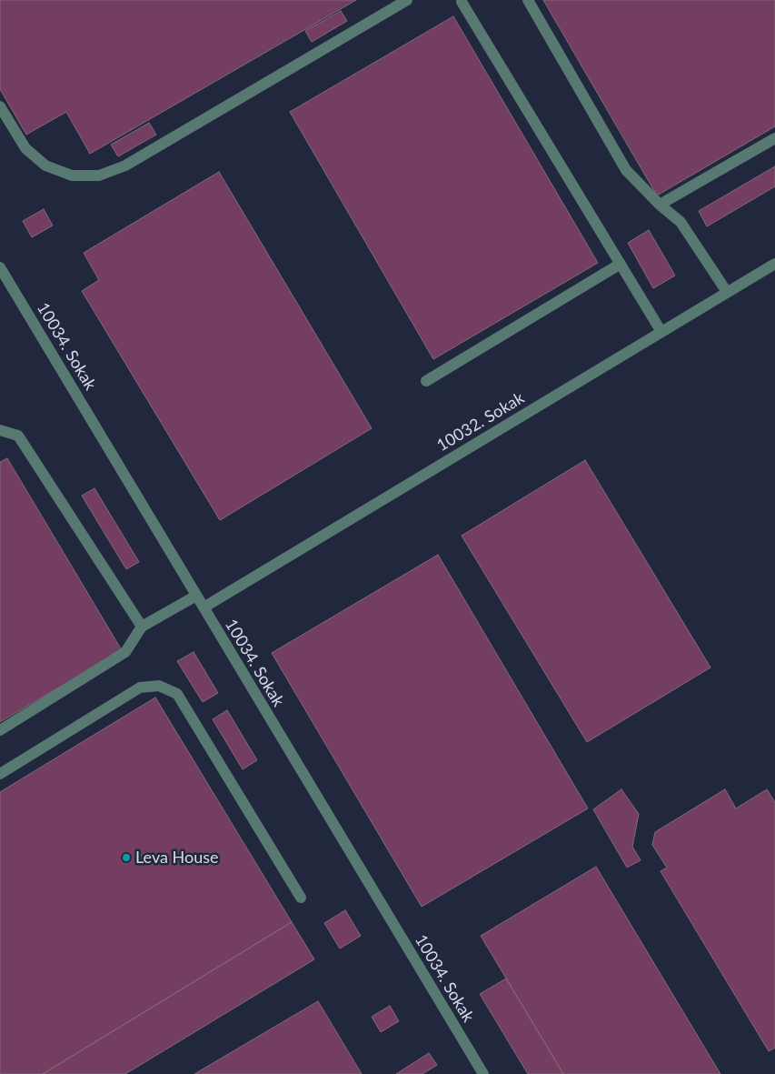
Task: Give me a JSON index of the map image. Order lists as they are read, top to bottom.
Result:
{
  "streets": {
    "street": ["10034. Sokak", "10032. Sokak"]
  },
  "crossings": [
    ["10034. Sokak", "10032. Sokak"]
  ],
  "places": ["Leva House"]
}
